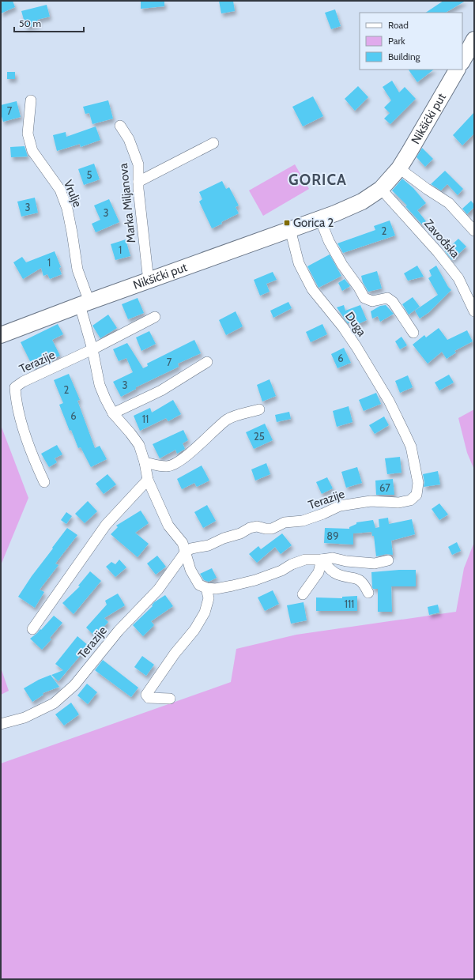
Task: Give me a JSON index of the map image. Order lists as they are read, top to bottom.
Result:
{
  "streets": {
    "main road": ["Nikšićki put"],
    "street": [
      "Vrulje",
      "Marka Miljanova",
      "Zavođska",
      "Duga",
      "Terazije"
    ]
  },
  "crossings": [
    ["Nikšićki put", "Vrulje"],
    ["Nikšićki put", "Marka Miljanova"],
    ["Nikšićki put", "Zavođska"],
    ["Nikšićki put", "Duga"],
    ["Duga", "Terazije"]
  ],
  "districts": ["GORICA"],
  "places": {
    "transit": ["Gorica 2"]
  },
  "house_numbers": [
    "7",
    "5",
    "3",
    "3",
    "2",
    "1",
    "1",
    "6",
    "7",
    "3",
    "2",
    "6",
    "11",
    "25",
    "67",
    "89",
    "111"
  ],
  "legend": ["Road", "Park", "Building"],
  "scale_bar": "50 m"
}
